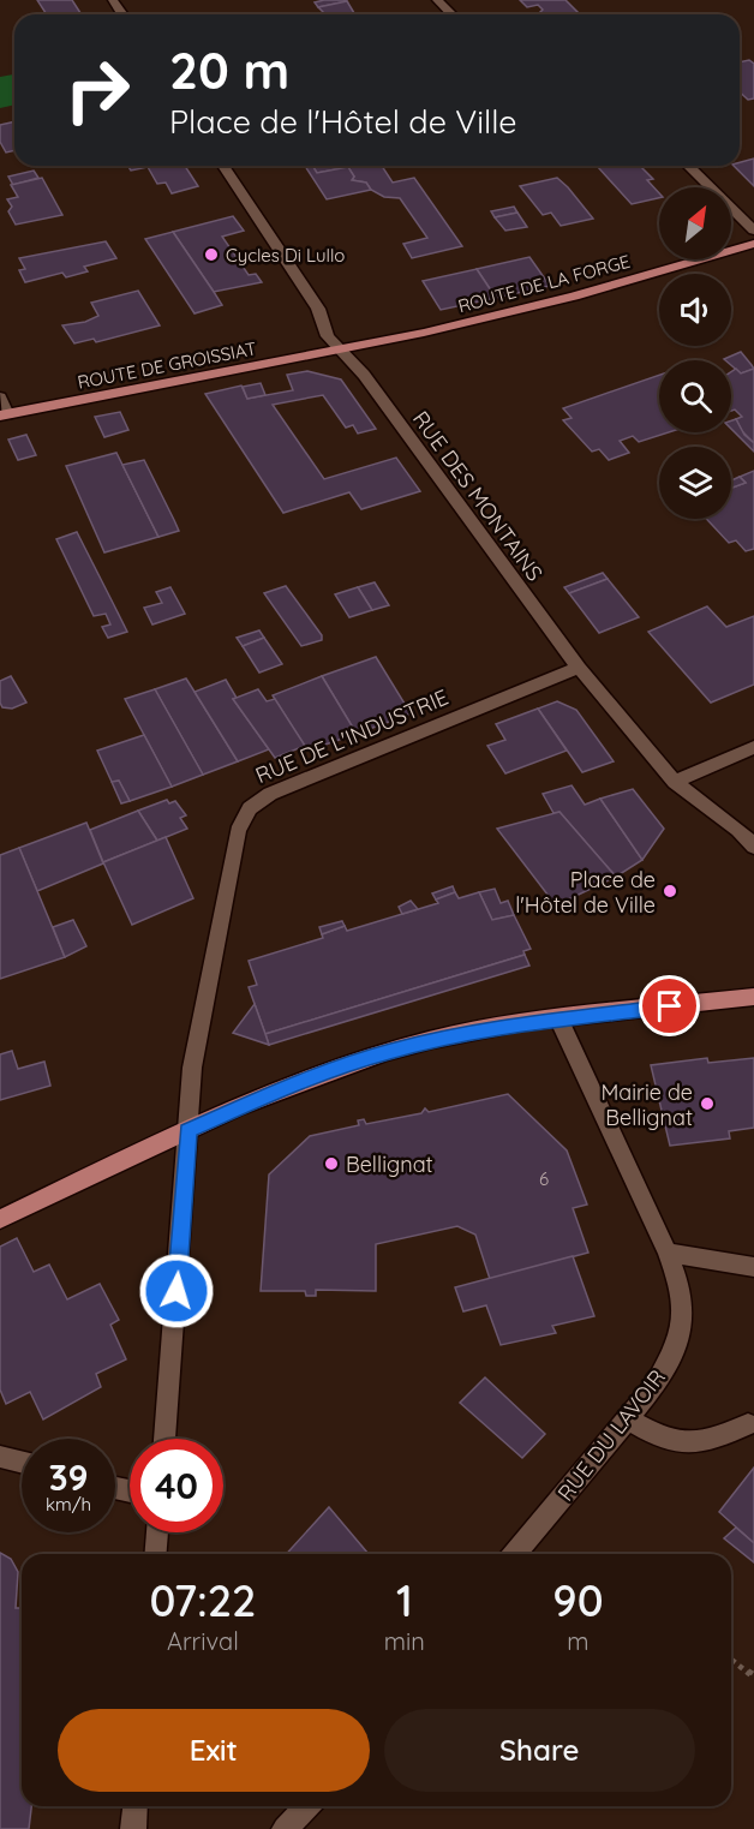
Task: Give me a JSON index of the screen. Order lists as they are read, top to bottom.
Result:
{
  "streets": {
    "main road": ["ROUTE DE LA FORGE", "ROUTE DE GROISSIAT"],
    "street": ["RUE DES MONTAINS", "RUE DE L'INDUSTRIE", "RUE DU LAVOIR"]
  },
  "crossings": [
    ["ROUTE DE LA FORGE", "ROUTE DE GROISSIAT"],
    ["ROUTE DE LA FORGE", "RUE DES MONTAINS"],
    ["ROUTE DE GROISSIAT", "RUE DES MONTAINS"],
    ["RUE DES MONTAINS", "RUE DE L'INDUSTRIE"]
  ],
  "places": [
    "Cycles Di Lullo",
    "Place de l'Hôtel de Ville",
    "Mairie de Bellignat",
    "Bellignat"
  ],
  "house_numbers": ["6"],
  "north": "top right",
  "page": {
    "turn": ["20 m", "Place de l'Hôtel de Ville"],
    "speed": "39 km/h",
    "limit": "40",
    "eta": [
      "07:22",
      "Arrival",
      "1",
      "min",
      "90",
      "m"
    ],
    "buttons": ["Exit", "Share"]
  }
}
